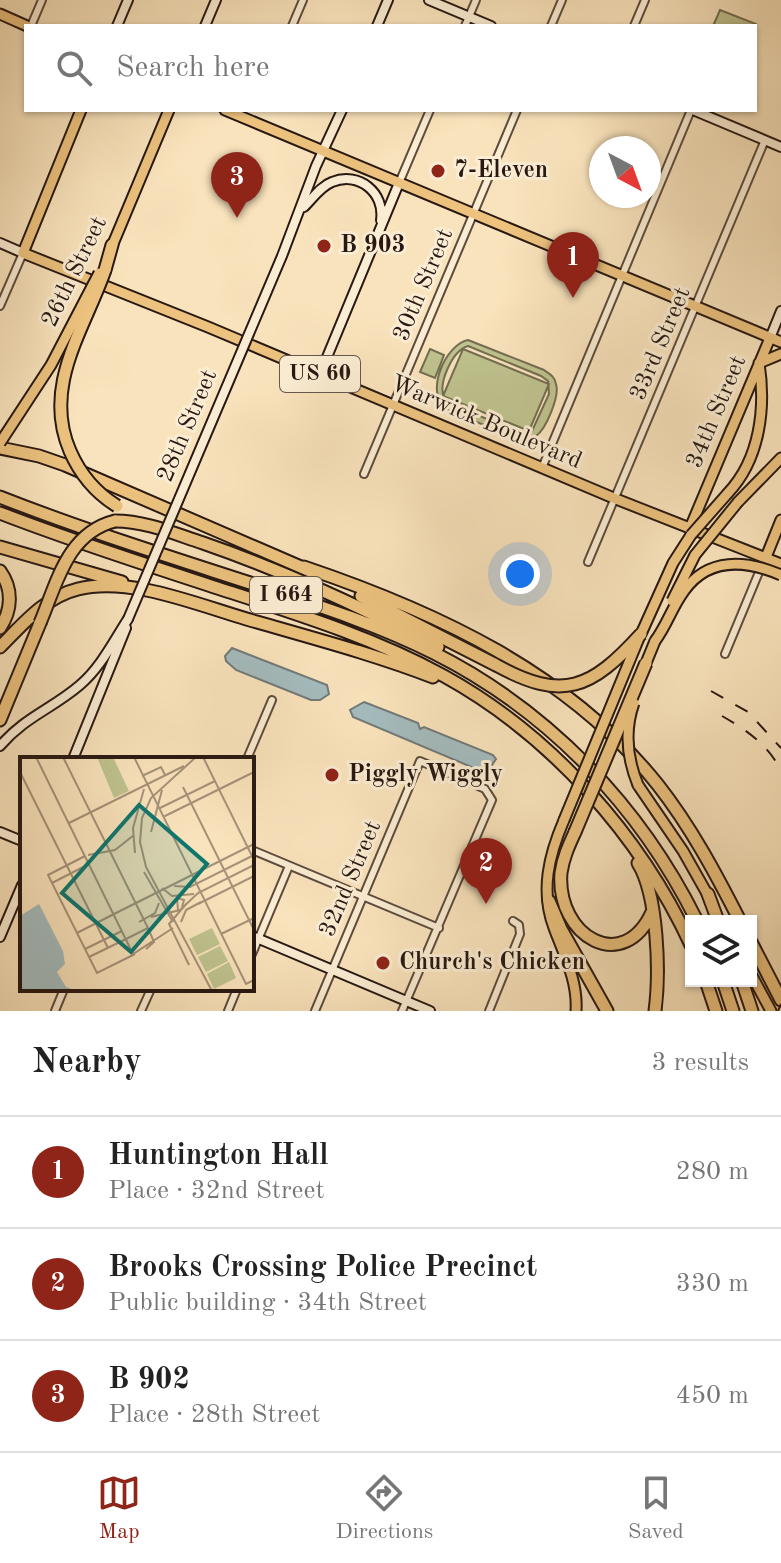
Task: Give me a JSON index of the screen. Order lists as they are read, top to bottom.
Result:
{
  "streets": {
    "highway": ["I 664"],
    "main road": [
      "26th Street",
      "US 60",
      "34th Street",
      "Warwick Boulevard",
      "28th Street"
    ],
    "street": ["30th Street", "33rd Street", "32nd Street"]
  },
  "crossings": [
    ["30th Street", "Warwick Boulevard"],
    ["33rd Street", "Warwick Boulevard"],
    ["34th Street", "Warwick Boulevard"]
  ],
  "places": [
    "7-Eleven",
    "B 903",
    "Piggly Wiggly",
    "Church's Chicken"
  ],
  "north": "bottom right",
  "page": {
    "search": "Search here",
    "pins": ["3", "1", "2"],
    "heading": ["Nearby", "3 results"],
    "list": [
      {
        "mark": "1",
        "name": "Huntington Hall",
        "note": "Place · 32nd Street",
        "value": "280 m"
      },
      {
        "mark": "2",
        "name": "Brooks Crossing Police Precinct",
        "note": "Public building · 34th Street",
        "value": "330 m"
      },
      {
        "mark": "3",
        "name": "B 902",
        "note": "Place · 28th Street",
        "value": "450 m"
      }
    ],
    "nav": ["Map", "Directions", "Saved"]
  }
}
